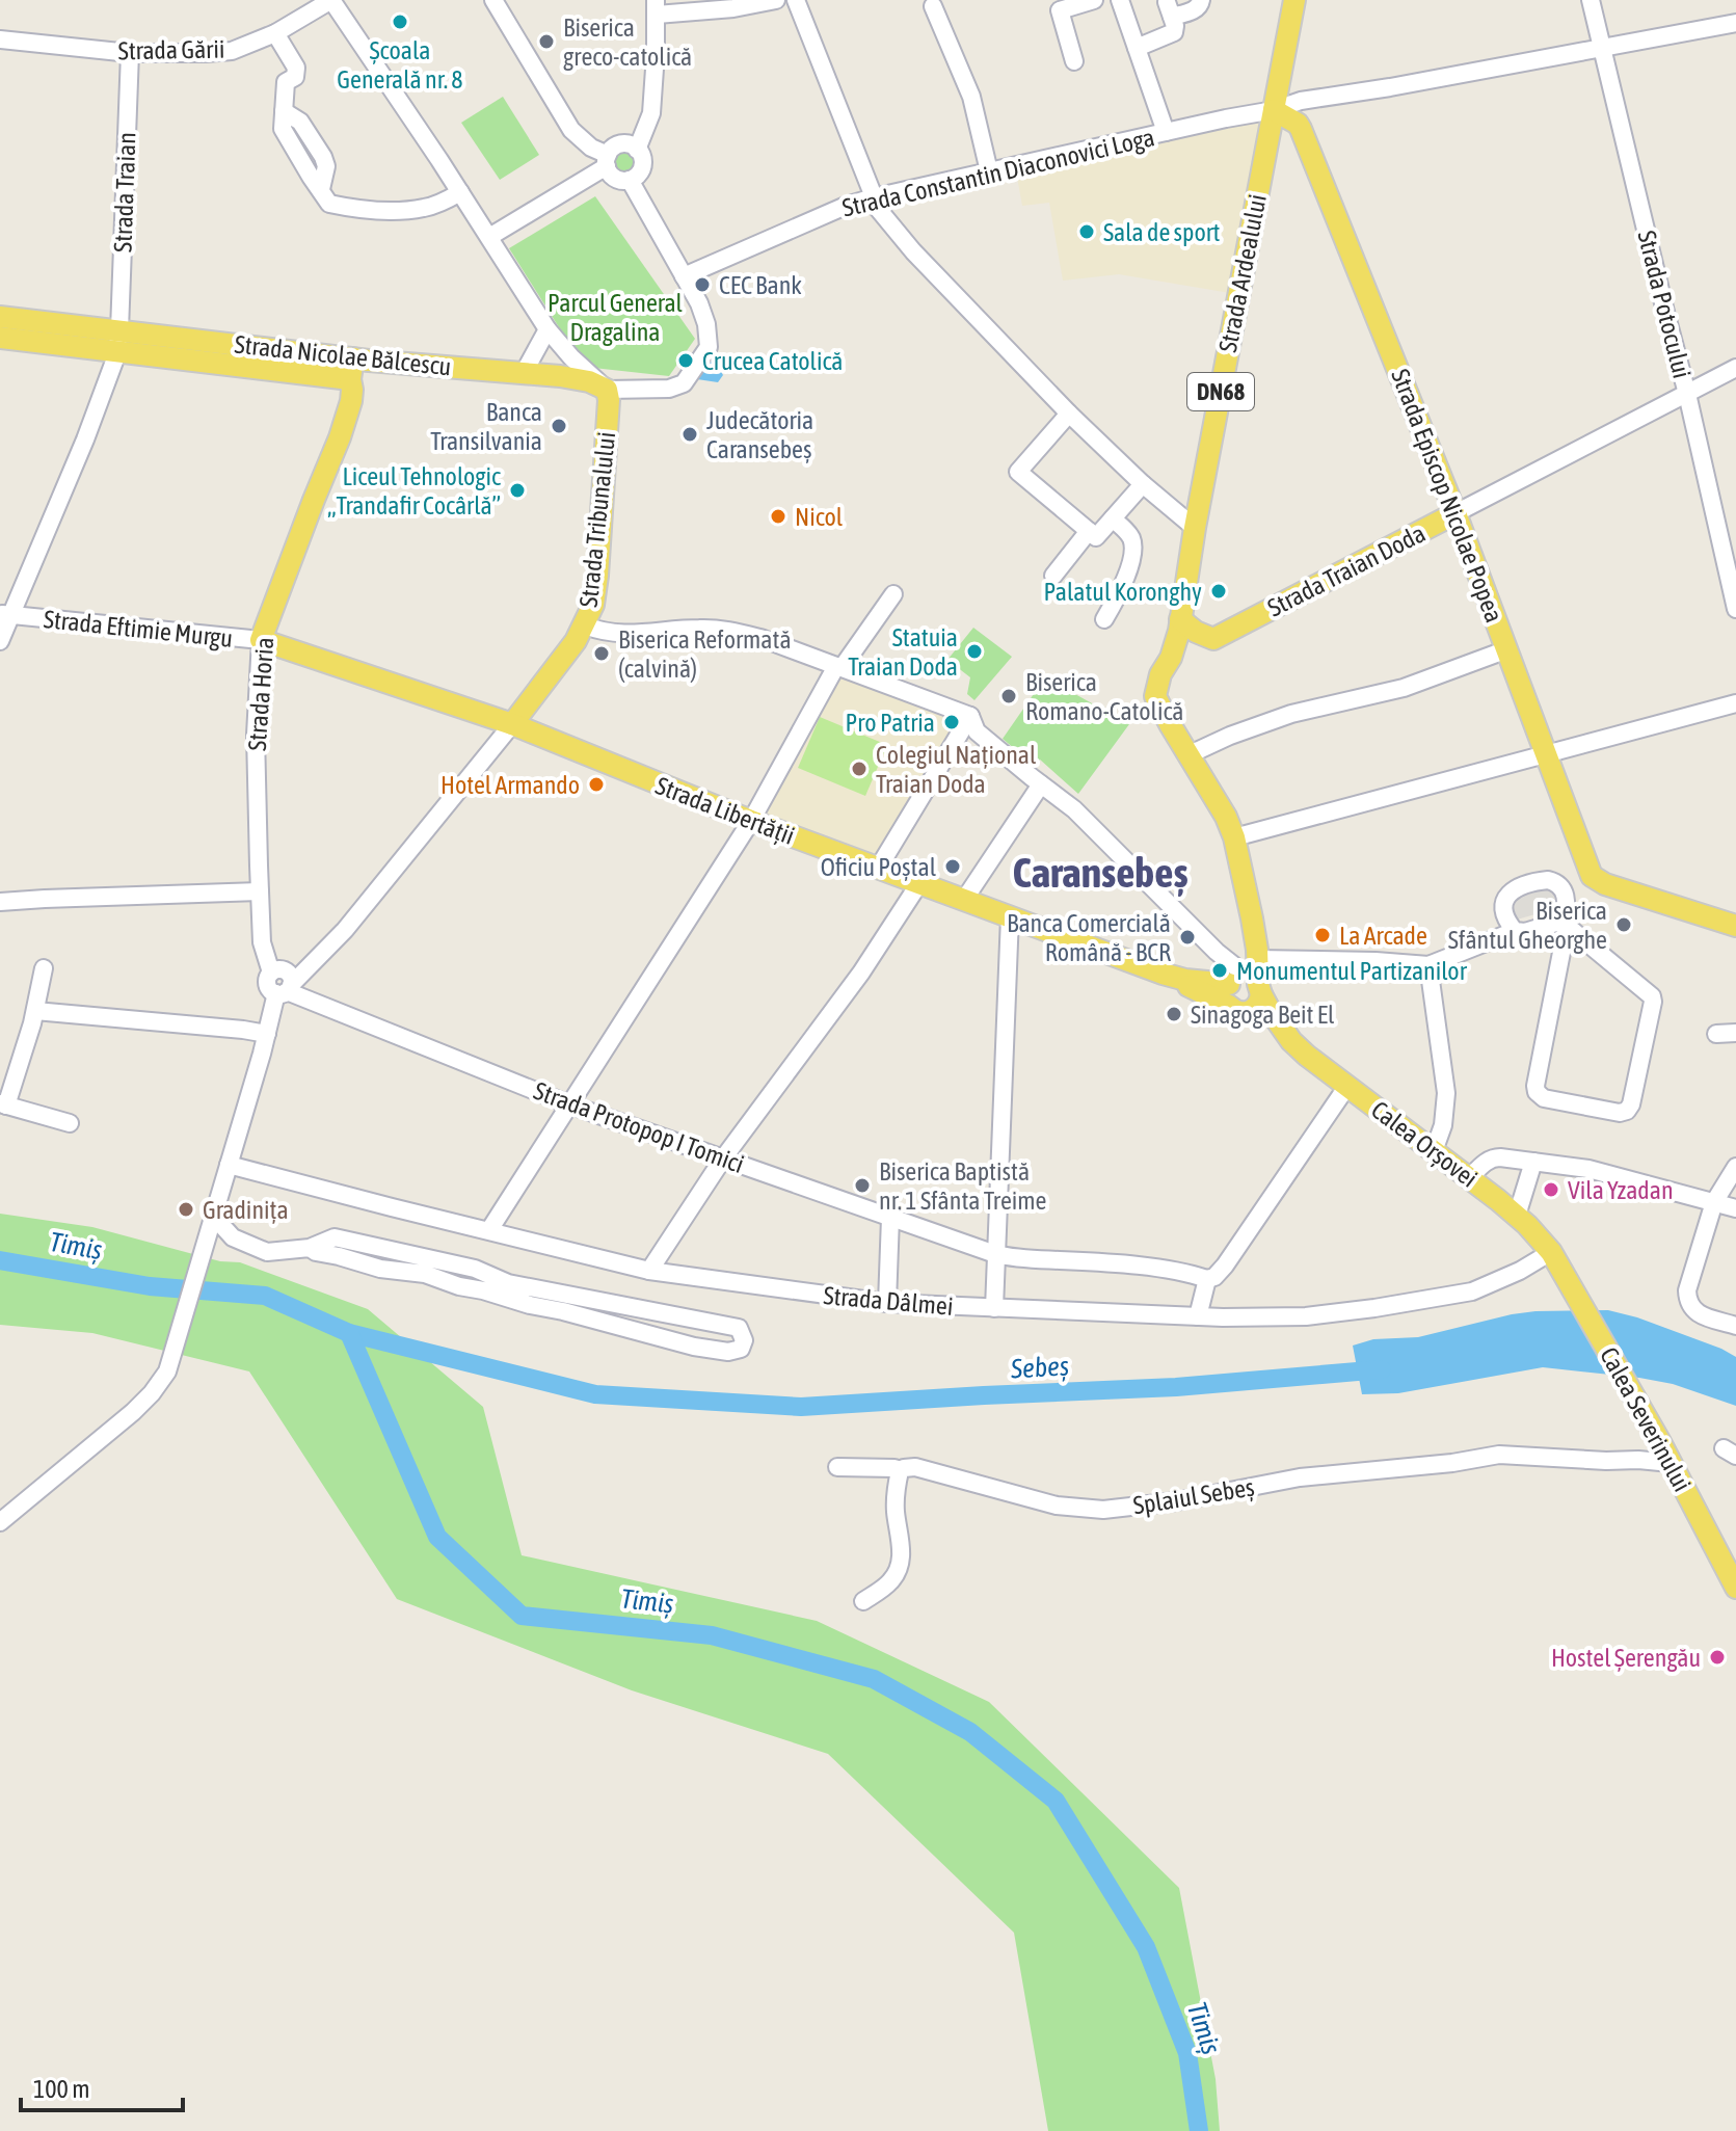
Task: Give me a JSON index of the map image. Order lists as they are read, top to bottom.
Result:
{
  "streets": {
    "main road": [
      "Strada Ardealului",
      "Strada Nicolae Bălcescu",
      "DN68",
      "Strada Episcop Nicolae Popea",
      "Strada Tribunalului",
      "Strada Traian Doda",
      "Strada Eftimie Murgu",
      "Strada Horia",
      "Strada Libertății",
      "Calea Orșovei",
      "Calea Severinului"
    ],
    "street": [
      "Strada Gării",
      "Strada Constantin Diaconovici Loga",
      "Strada Traian",
      "Strada Potocului",
      "Strada Protopop I Tomici",
      "Strada Dâlmei",
      "Splaiul Sebeș"
    ]
  },
  "crossings": [
    ["Strada Gării", "Strada Traian"],
    ["Strada Constantin Diaconovici Loga", "Strada Ardealului"],
    ["Strada Constantin Diaconovici Loga", "Strada Potocului"],
    ["Strada Constantin Diaconovici Loga", "Strada Nicolae Bălcescu"],
    ["Strada Constantin Diaconovici Loga", "Strada Episcop Nicolae Popea"],
    ["Strada Traian", "Strada Nicolae Bălcescu"],
    ["Strada Traian", "Strada Eftimie Murgu"],
    ["Strada Ardealului", "DN68"],
    ["Strada Ardealului", "Strada Episcop Nicolae Popea"],
    ["Strada Ardealului", "Strada Traian Doda"],
    ["Strada Potocului", "Strada Traian Doda"],
    ["Strada Nicolae Bălcescu", "Strada Tribunalului"],
    ["Strada Nicolae Bălcescu", "Strada Horia"],
    ["DN68", "Strada Libertății"],
    ["DN68", "Calea Orșovei"],
    ["Strada Episcop Nicolae Popea", "Strada Traian Doda"],
    ["Strada Tribunalului", "Strada Eftimie Murgu"],
    ["Strada Tribunalului", "Strada Libertății"],
    ["Strada Eftimie Murgu", "Strada Horia"],
    ["Strada Eftimie Murgu", "Strada Libertății"],
    ["Strada Horia", "Strada Protopop I Tomici"],
    ["Strada Libertății", "Calea Orșovei"],
    ["Calea Orșovei", "Strada Dâlmei"],
    ["Calea Orșovei", "Calea Severinului"],
    ["Strada Dâlmei", "Calea Severinului"],
    ["Calea Severinului", "Splaiul Sebeș"]
  ],
  "districts": ["Caransebeș"],
  "water": ["Timiș", "Sebeș"],
  "parks": ["Parcul General Dragalina"],
  "places": [
    "Școala Generală nr. 8",
    "Biserica greco-catolică",
    "Sala de sport",
    "CEC Bank",
    "Crucea Catolică",
    "Banca Transilvania",
    "Judecătoria Caransebeș",
    "Liceul Tehnologic „Trandafir Cocârlă”",
    "Nicol",
    "Palatul Koronghy",
    "Statuia Traian Doda",
    "Biserica Reformată (calvină)",
    "Biserica Romano-Catolică",
    "Pro Patria",
    "Colegiul Național Traian Doda",
    "Hotel Armando",
    "Oficiu Poștal",
    "Biserica Sfântul Gheorghe",
    "La Arcade",
    "Banca Comercială Română - BCR",
    "Monumentul Partizanilor",
    "Sinagoga Beit El",
    "Biserica Baptistă nr. 1 Sfânta Treime",
    "Vila Yzadan",
    "Gradinița",
    "Hostel Șerengău"
  ],
  "scale_bar": "100 m"
}
